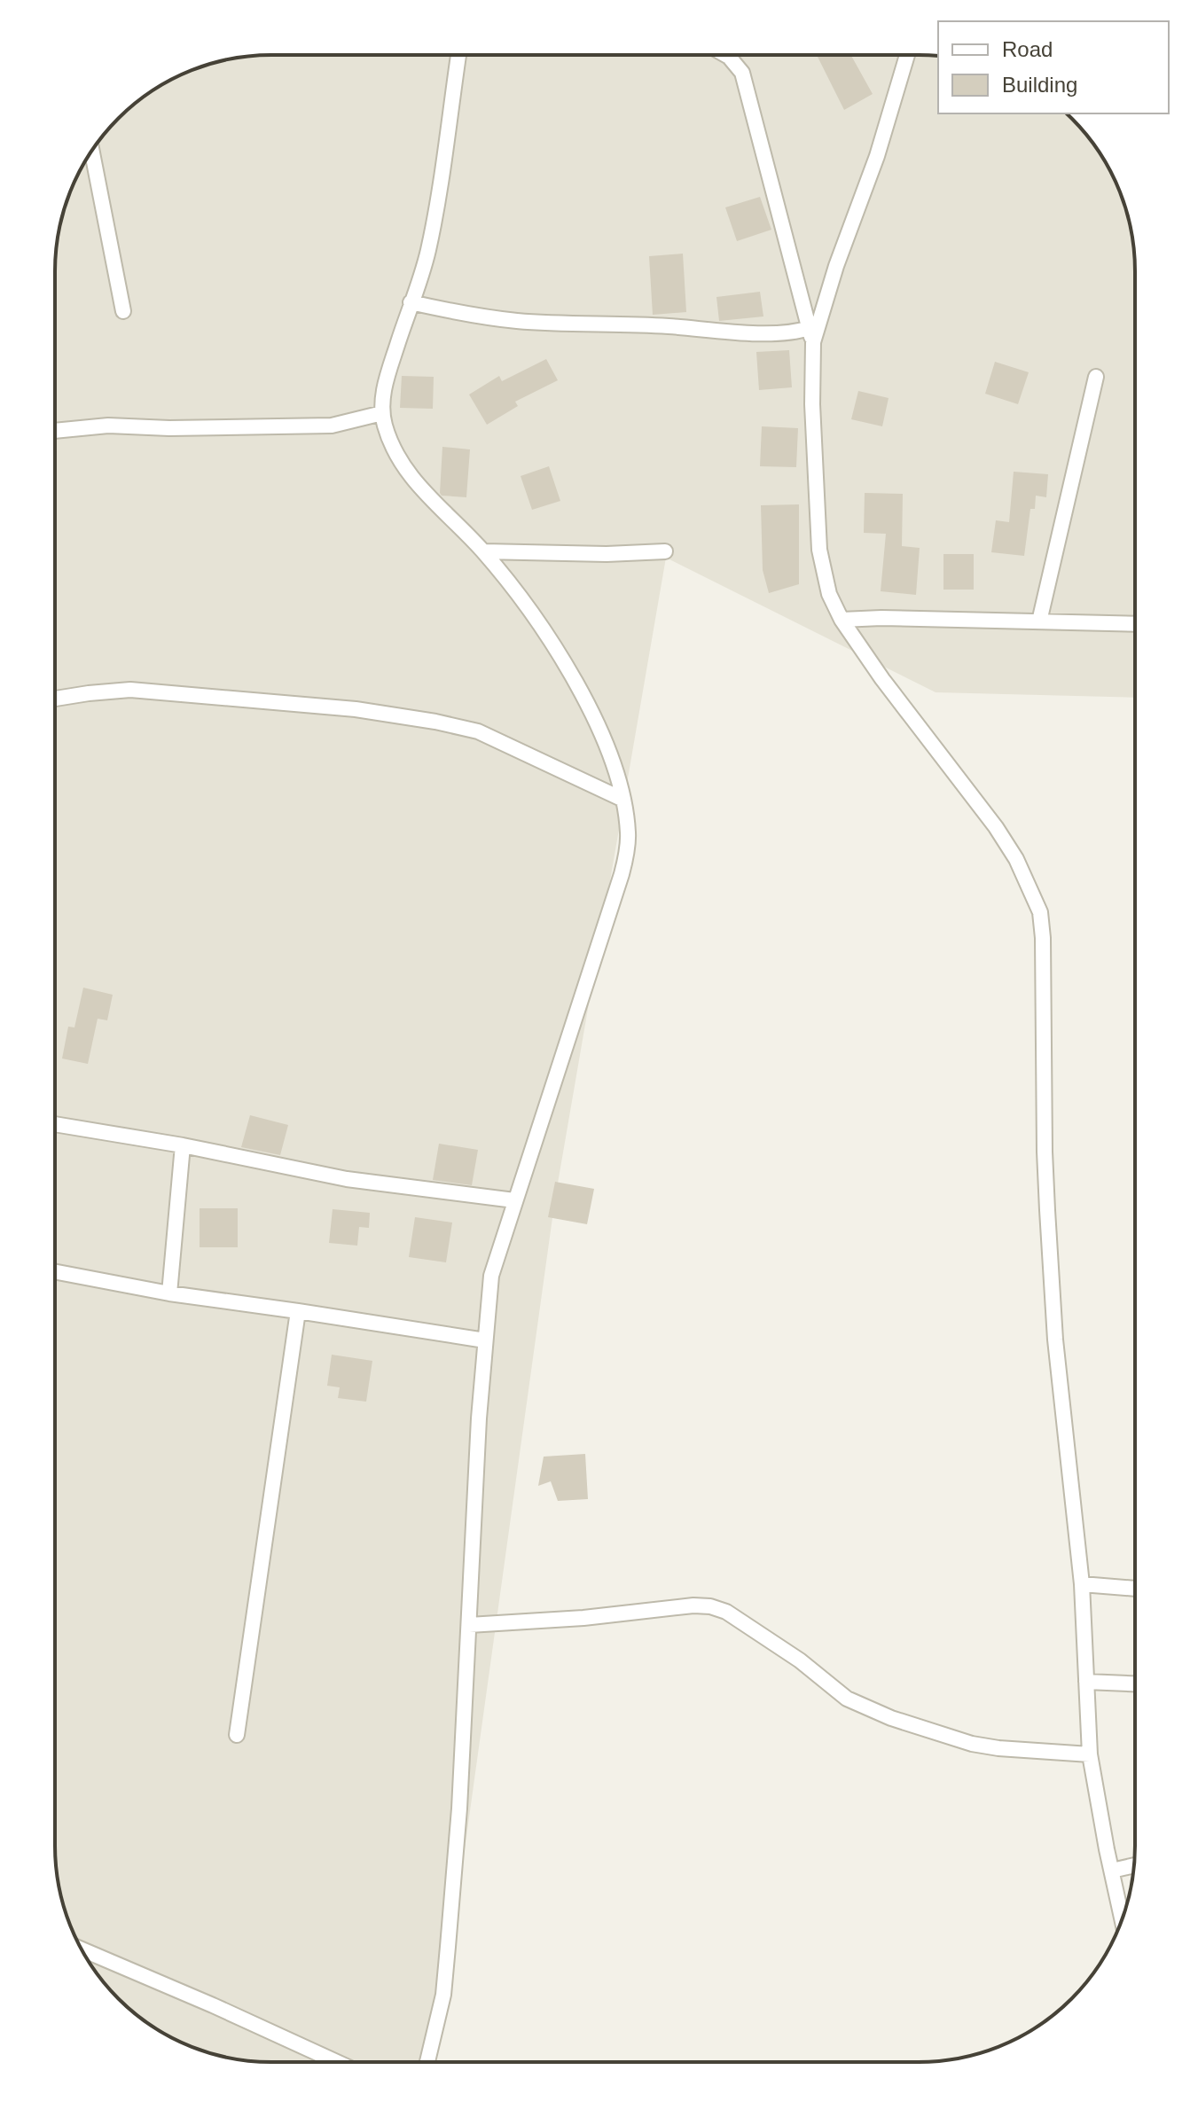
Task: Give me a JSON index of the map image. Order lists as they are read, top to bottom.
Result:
{
  "legend": ["Road", "Building"]
}
